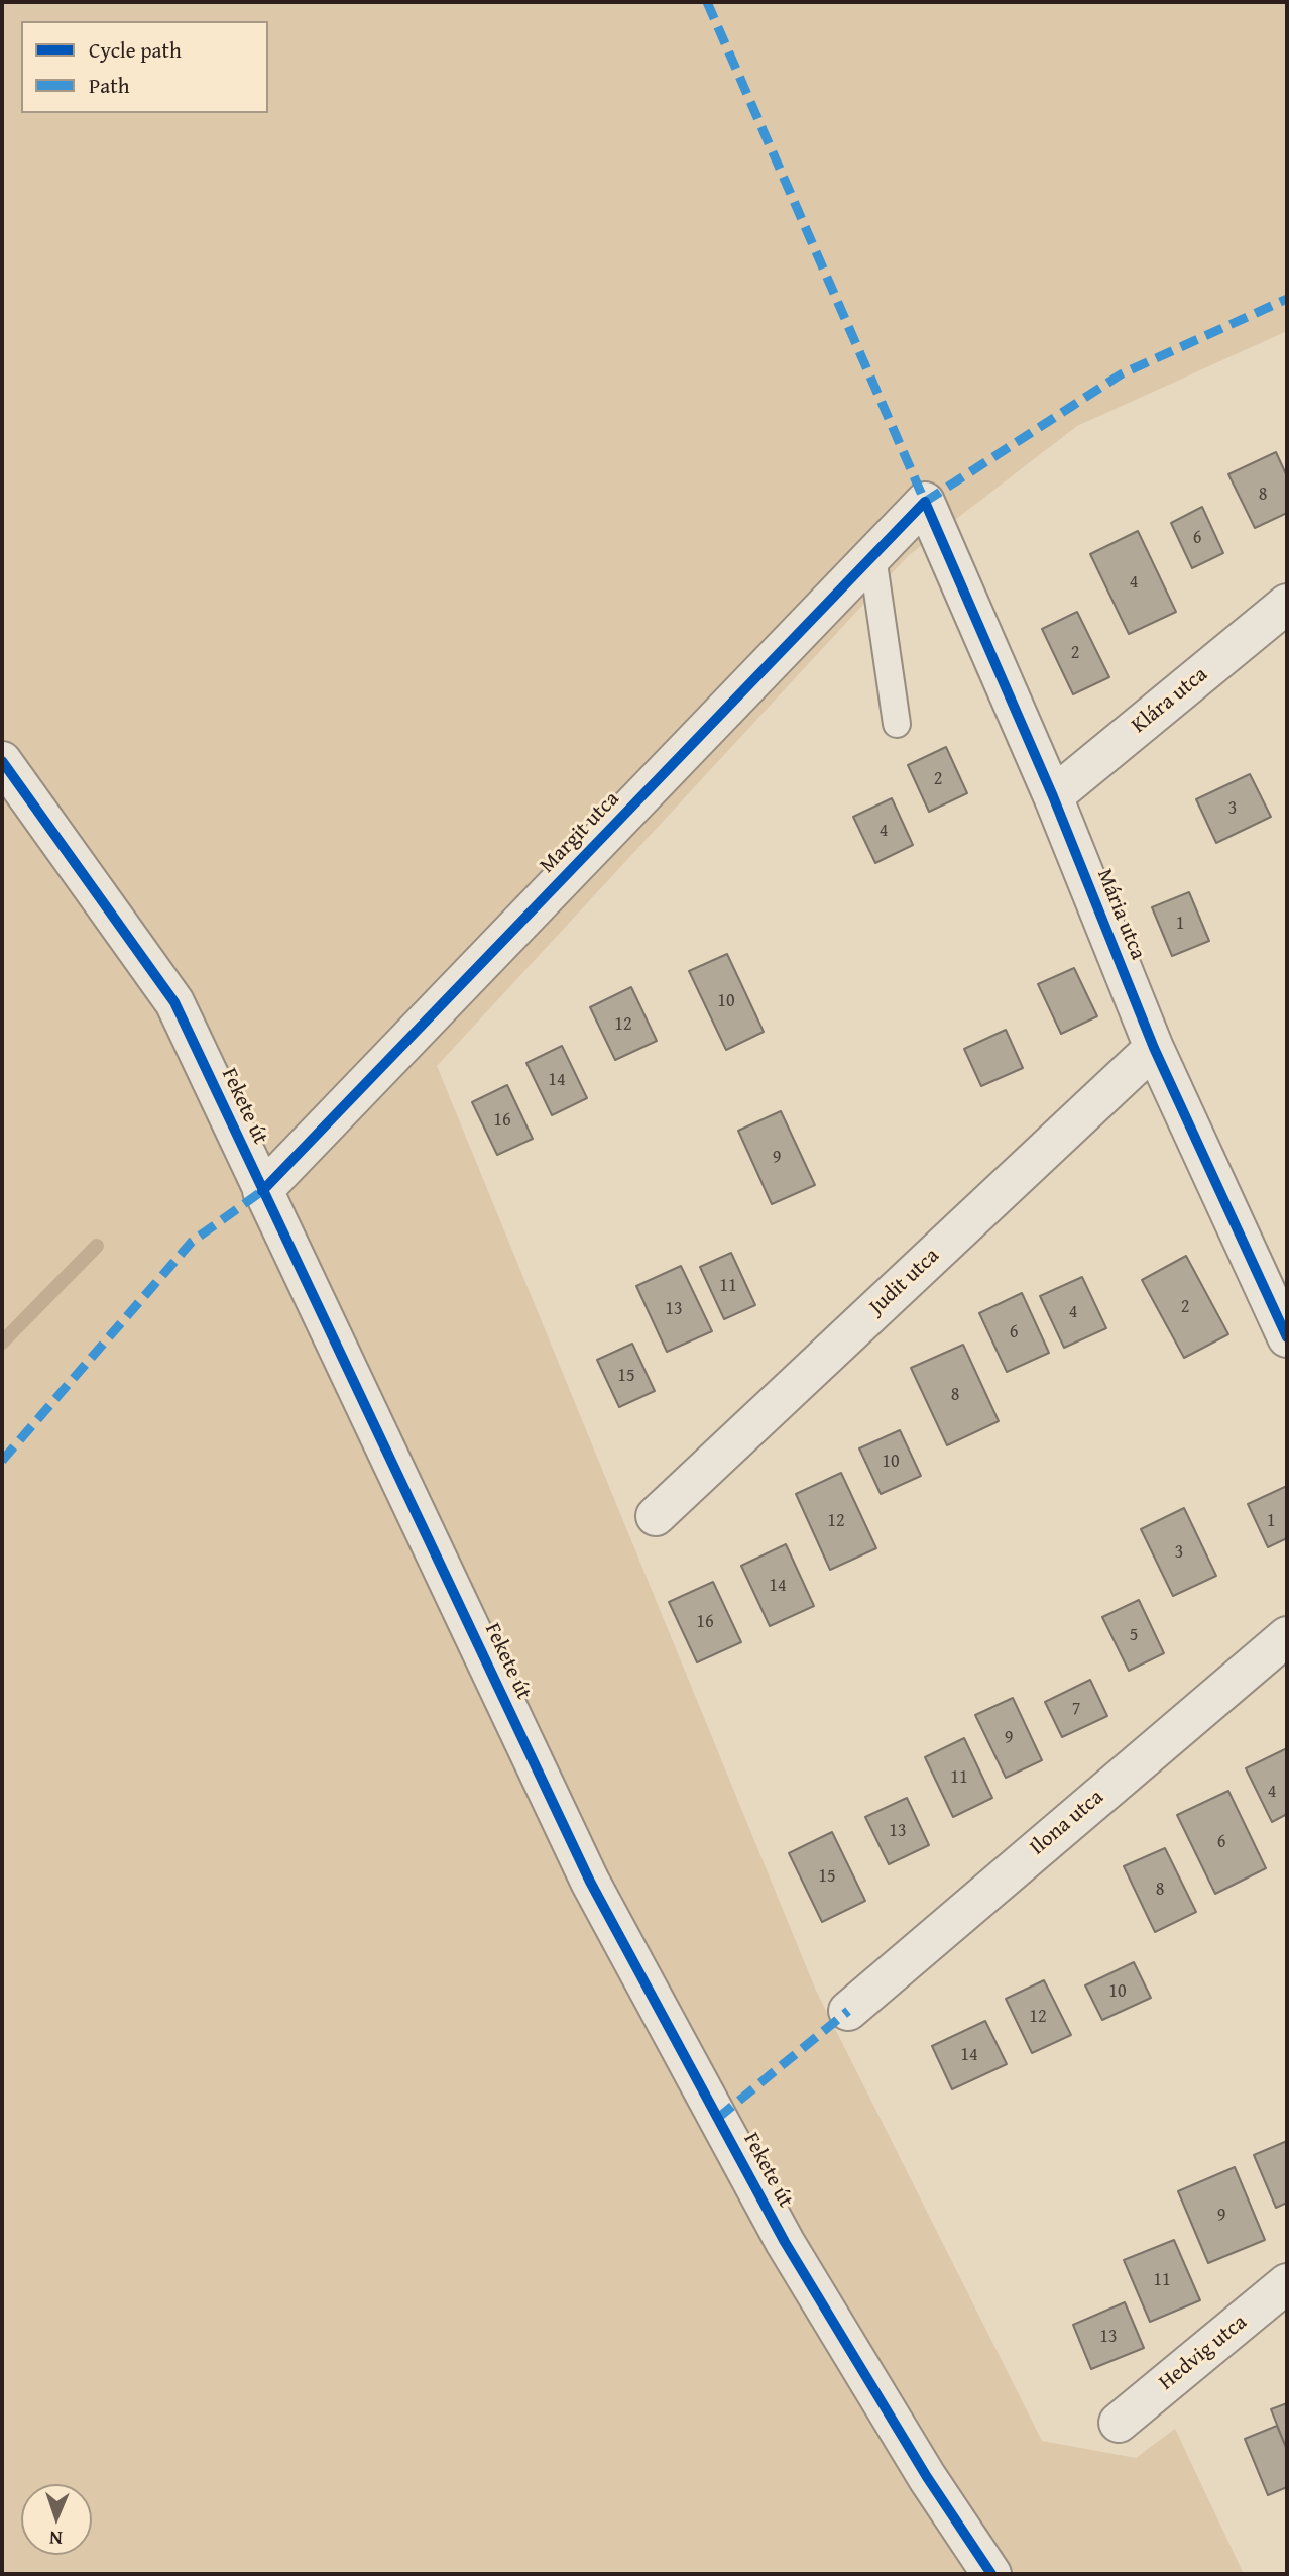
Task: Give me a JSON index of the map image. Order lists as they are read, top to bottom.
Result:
{
  "streets": {
    "street": [
      "Klára utca",
      "Margit utca",
      "Mária utca",
      "Fekete út",
      "Judit utca",
      "Ilona utca",
      "Hedvig utca"
    ]
  },
  "crossings": [
    ["Klára utca", "Mária utca"],
    ["Margit utca", "Mária utca"],
    ["Margit utca", "Fekete út"],
    ["Mária utca", "Judit utca"]
  ],
  "house_numbers": [
    "8",
    "6",
    "4",
    "2",
    "2",
    "3",
    "4",
    "1",
    "10",
    "12",
    "14",
    "16",
    "9",
    "11",
    "2",
    "13",
    "4",
    "6",
    "15",
    "8",
    "10",
    "12",
    "1",
    "3",
    "14",
    "16",
    "5",
    "7",
    "9",
    "11",
    "4",
    "13",
    "6",
    "15",
    "8",
    "10",
    "12",
    "14",
    "9",
    "11",
    "13"
  ],
  "legend": ["Cycle path", "Path"],
  "north": "bottom"
}
